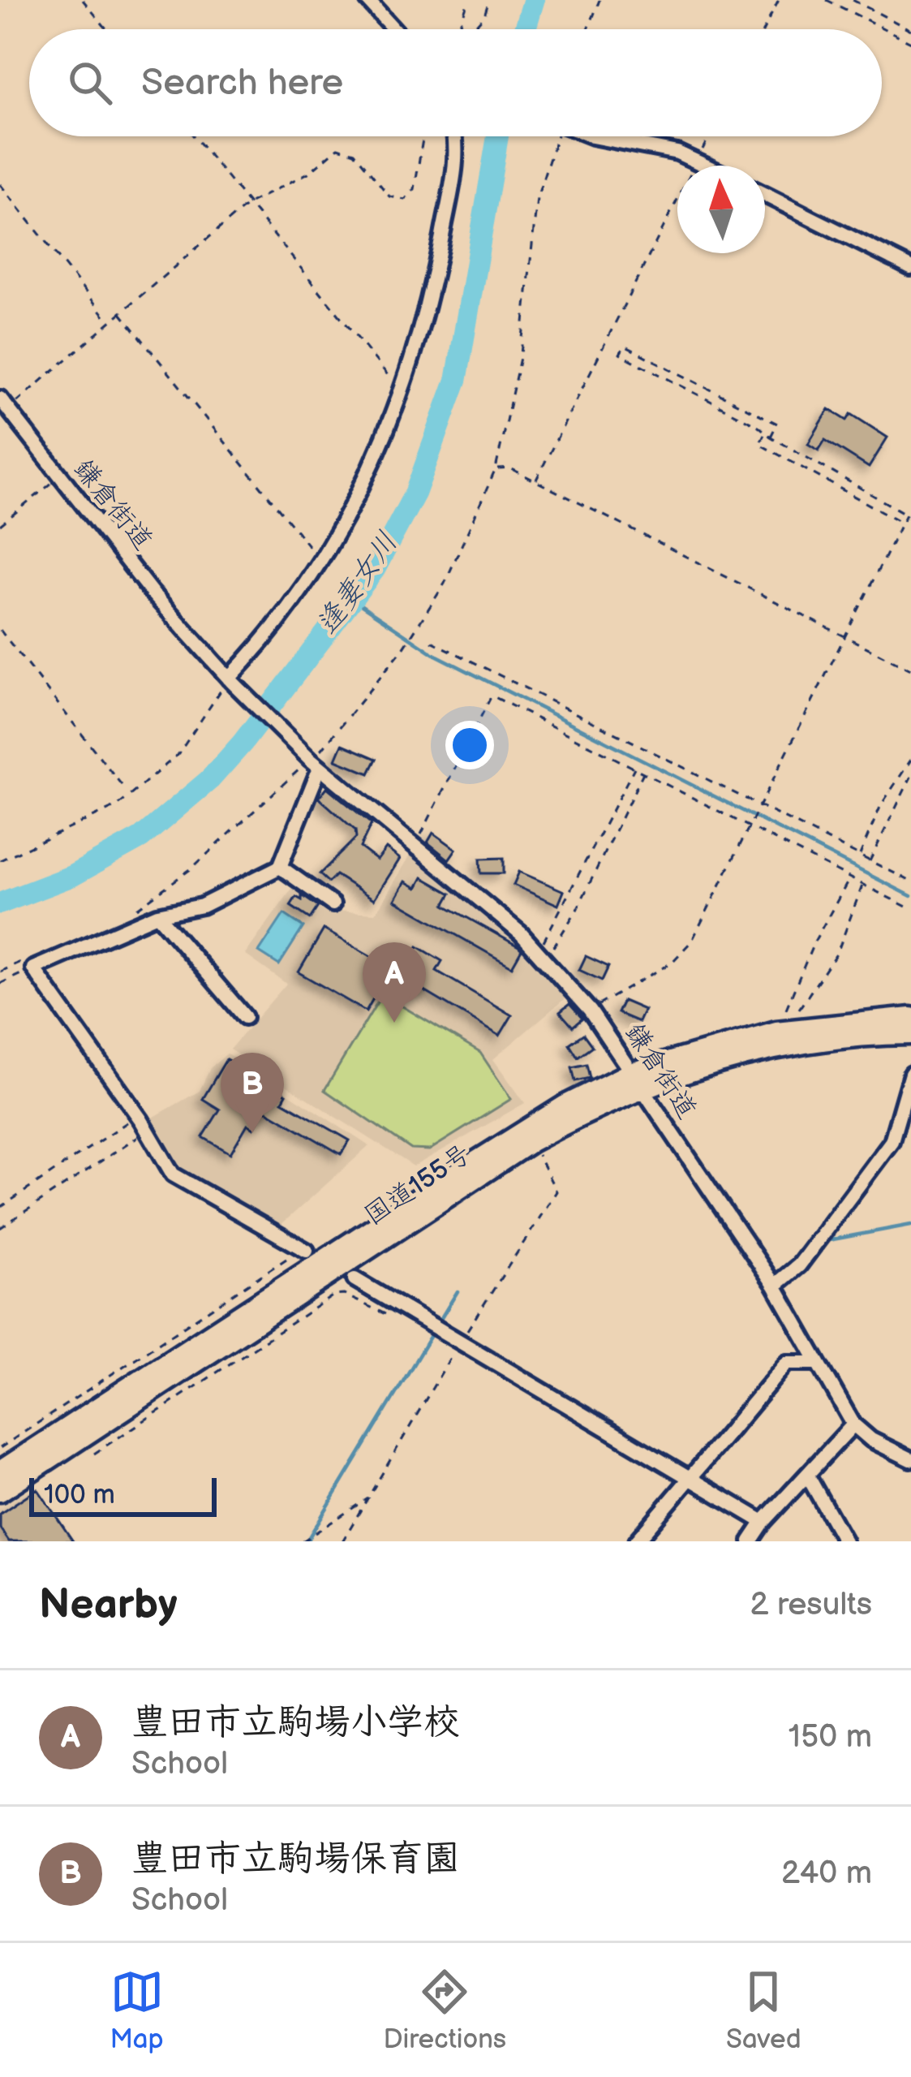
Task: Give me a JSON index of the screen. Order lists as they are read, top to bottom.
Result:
{
  "streets": {
    "highway": ["国道155号"],
    "street": ["鎌倉街道"]
  },
  "crossings": [
    ["鎌倉街道", "国道155号"]
  ],
  "water": ["逢妻女川"],
  "scale_bar": "100 m",
  "north": "top",
  "page": {
    "search": "Search here",
    "pins": ["A", "B"],
    "scale": "100 m",
    "heading": ["Nearby", "2 results"],
    "list": [
      {
        "mark": "A",
        "name": "豊田市立駒場小学校",
        "note": "School",
        "value": "150 m"
      },
      {
        "mark": "B",
        "name": "豊田市立駒場保育園",
        "note": "School",
        "value": "240 m"
      }
    ],
    "nav": ["Map", "Directions", "Saved"]
  }
}
